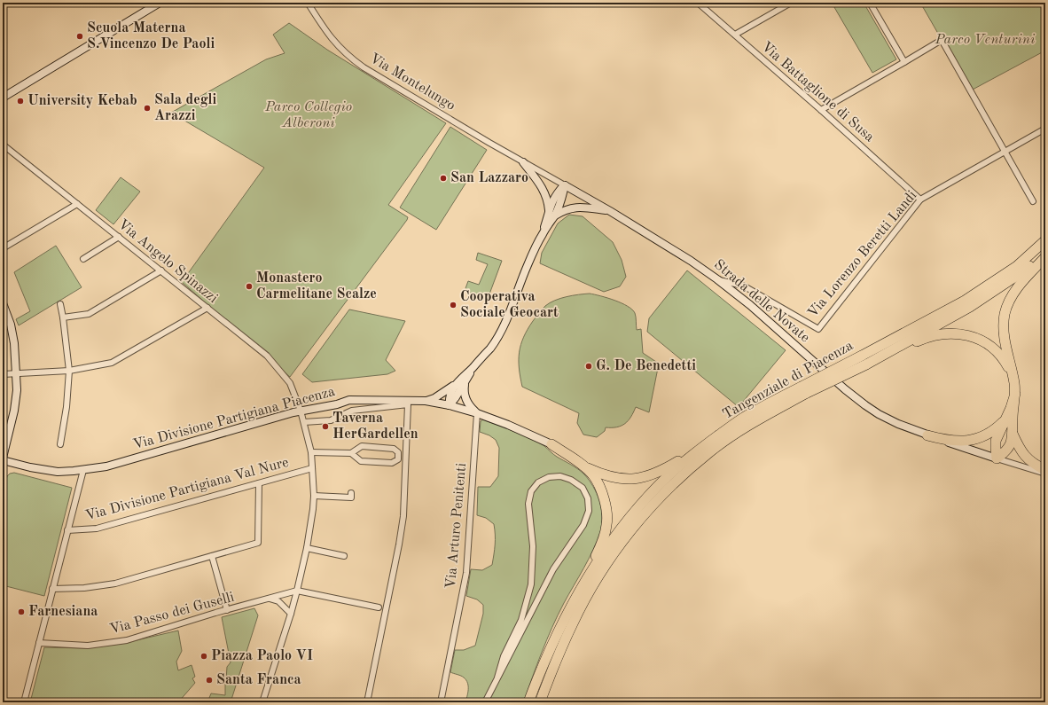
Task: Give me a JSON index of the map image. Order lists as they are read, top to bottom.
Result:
{
  "streets": {
    "highway": ["Tangenziale di Piacenza"],
    "street": [
      "Via Montelungo",
      "Via Battaglione di Susa",
      "Via Lorenzo Beretti Landi",
      "Via Angelo Spinazzi",
      "Strada delle Novate",
      "Via Divisione Partigiana Piacenza",
      "Via Divisione Partigiana Val Nure",
      "Via Arturo Penitenti",
      "Via Passo dei Guselli"
    ]
  },
  "crossings": [
    ["Via Montelungo", "Strada delle Novate"],
    ["Via Battaglione di Susa", "Via Lorenzo Beretti Landi"],
    ["Via Lorenzo Beretti Landi", "Strada delle Novate"],
    ["Via Angelo Spinazzi", "Via Divisione Partigiana Piacenza"],
    ["Via Angelo Spinazzi", "Via Divisione Partigiana Val Nure"],
    ["Via Angelo Spinazzi", "Via Passo dei Guselli"],
    ["Via Divisione Partigiana Piacenza", "Via Arturo Penitenti"]
  ],
  "parks": ["Parco Venturini", "Parco Collegio Alberoni"],
  "places": [
    "Scuola Materna S.Vincenzo De Paoli",
    "University Kebab",
    "Sala degli Arazzi",
    "San Lazzaro",
    "Monastero Carmelitane Scalze",
    "Cooperativa Sociale Geocart",
    "G. De Benedetti",
    "Taverna HerGardellen",
    "Farnesiana",
    "Piazza Paolo VI",
    "Santa Franca"
  ]
}
